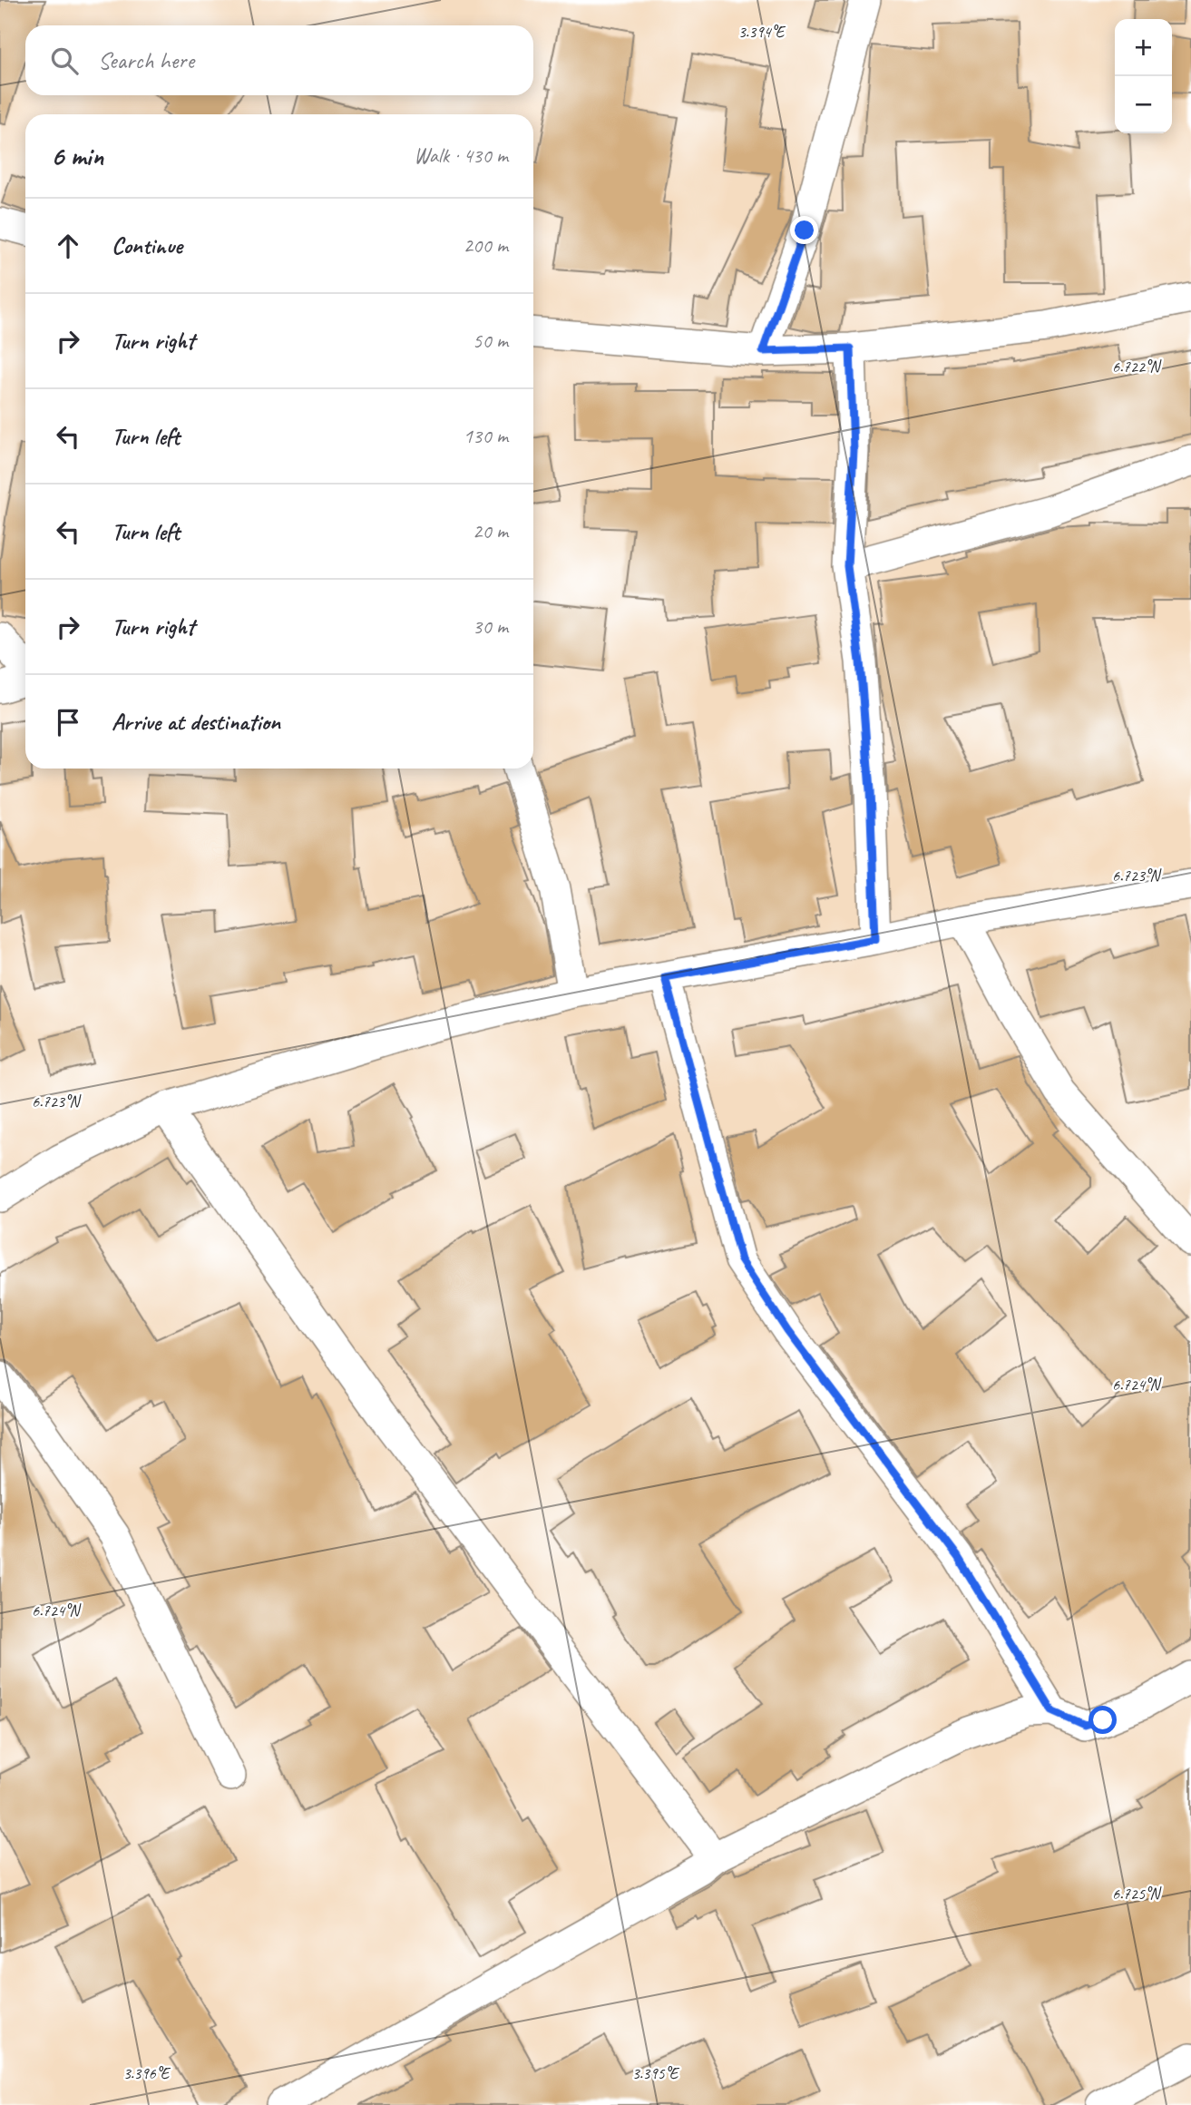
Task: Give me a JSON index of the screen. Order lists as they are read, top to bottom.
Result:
{
  "page": {
    "map_buttons": ["+", "−"],
    "search": "Search here",
    "heading": ["6 min", "Walk · 430 m"],
    "list": [
      ["Continue", "200 m"],
      ["Turn right", "50 m"],
      ["Turn left", "130 m"],
      ["Turn left", "20 m"],
      ["Turn right", "30 m"],
      "Arrive at destination"
    ]
  },
  "coordinates": [
    "3.394°E",
    "6.722°N",
    "6.723°N",
    "6.724°N",
    "6.725°N",
    "3.396°E",
    "3.395°E"
  ]
}
